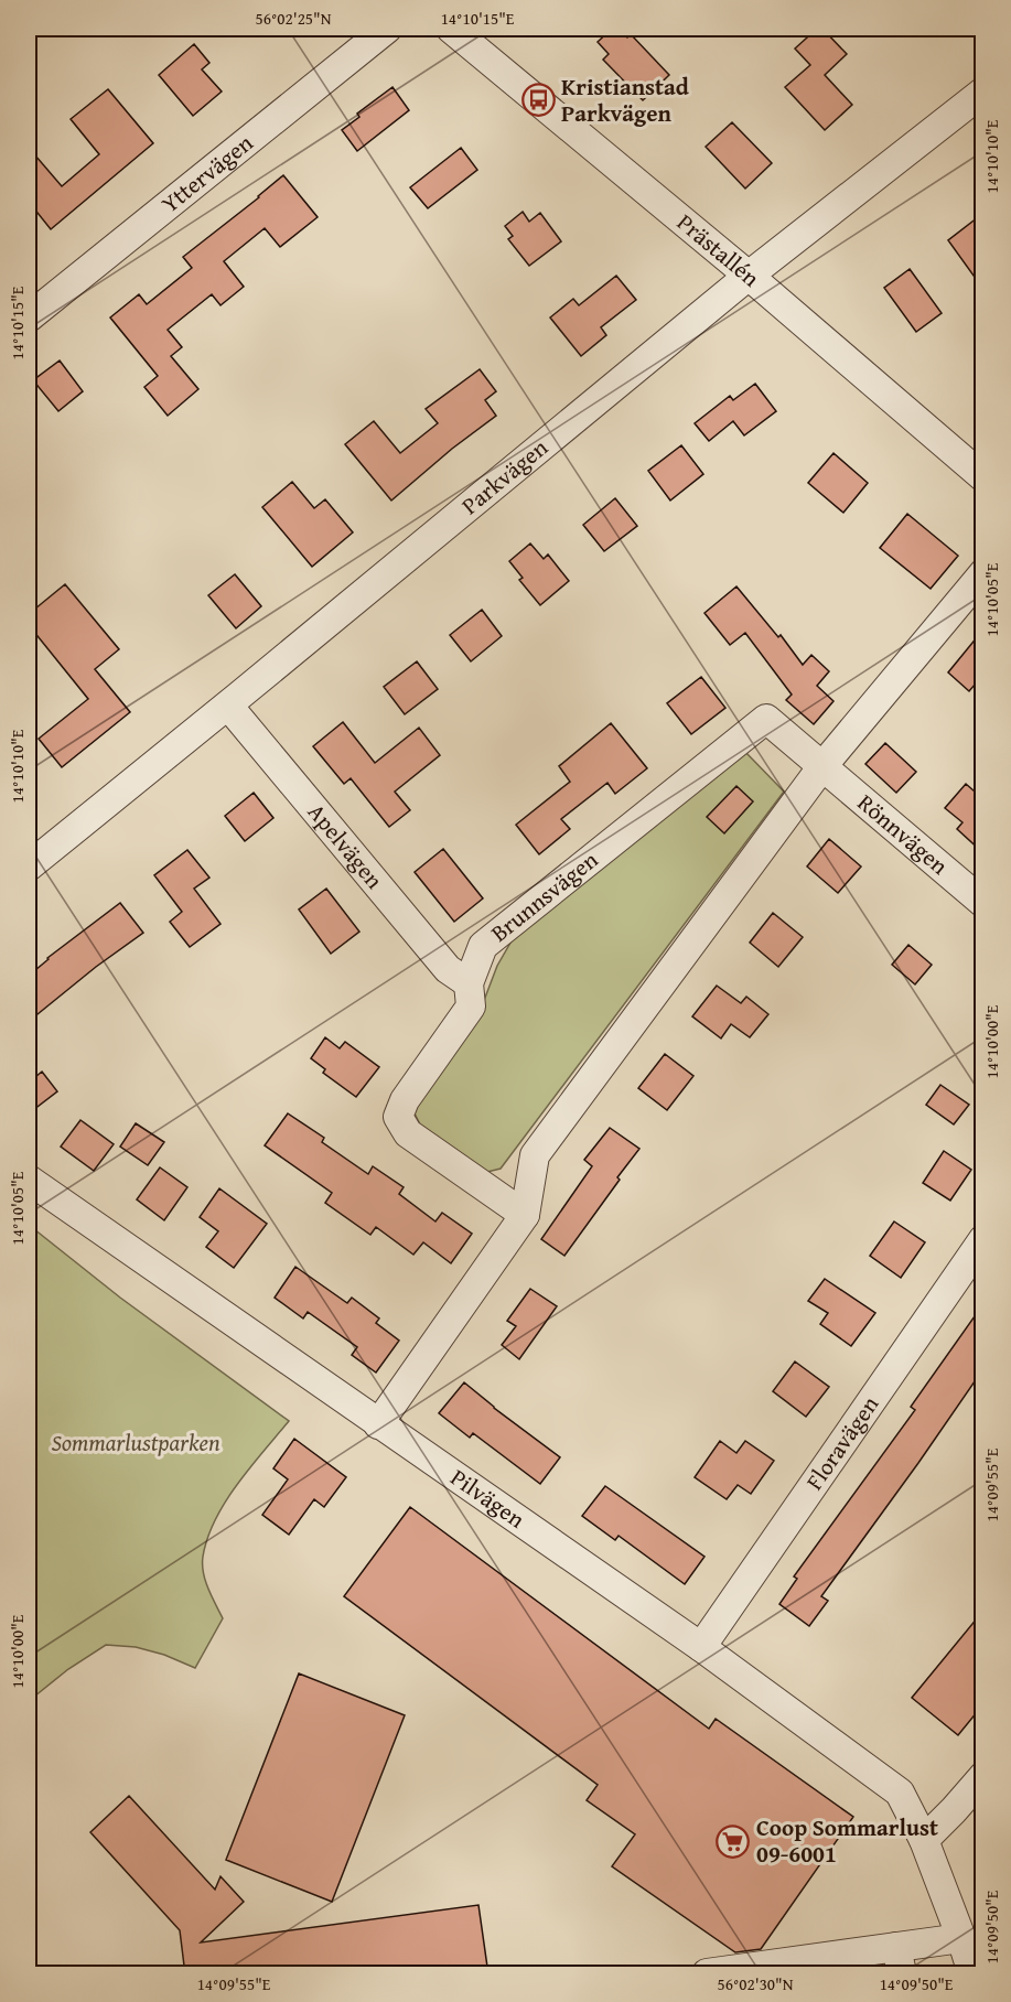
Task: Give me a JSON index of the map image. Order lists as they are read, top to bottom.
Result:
{
  "streets": {
    "street": [
      "Yttervägen",
      "Prästallén",
      "Parkvägen",
      "Rönnvägen",
      "Apelvägen",
      "Brunnsvägen",
      "Floravägen",
      "Pilvägen"
    ]
  },
  "crossings": [
    ["Prästallén", "Parkvägen"],
    ["Parkvägen", "Apelvägen"],
    ["Rönnvägen", "Brunnsvägen"],
    ["Apelvägen", "Brunnsvägen"],
    ["Floravägen", "Pilvägen"]
  ],
  "parks": ["Sommarlustparken"],
  "places": {
    "bus stop": ["Kristianstad Parkvägen"],
    "supermarket": ["Coop Sommarlust 09-6001"]
  },
  "coordinates": [
    "56°02'25\"N",
    "14°10'15\"E",
    "14°10'10\"E",
    "14°10'05\"E",
    "14°10'00\"E",
    "14°09'55\"E",
    "14°09'50\"E",
    "56°02'30\"N"
  ]
}
